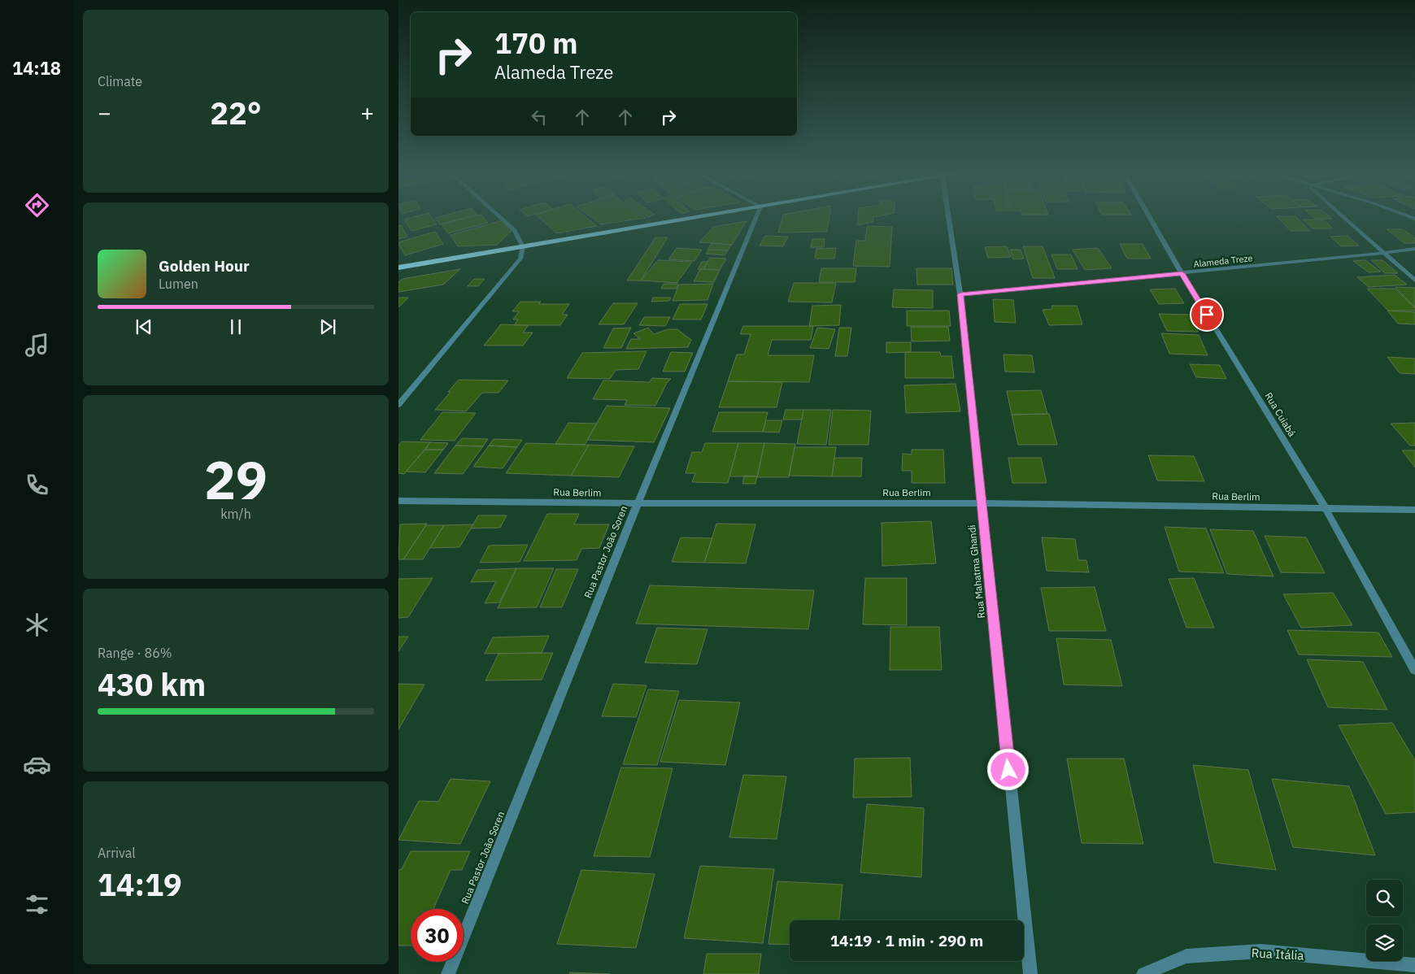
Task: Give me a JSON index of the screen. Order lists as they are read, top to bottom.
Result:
{
  "streets": {
    "street": [
      "Alameda Treze",
      "Rua Cuiabá",
      "Rua Berlim",
      "Rua Pastor João Soren",
      "Rua Mahatma Ghandi",
      "Rua Itália"
    ]
  },
  "crossings": [
    ["Alameda Treze", "Rua Cuiabá"],
    ["Alameda Treze", "Rua Mahatma Ghandi"],
    ["Rua Cuiabá", "Rua Berlim"],
    ["Rua Berlim", "Rua Pastor João Soren"],
    ["Rua Berlim", "Rua Mahatma Ghandi"]
  ],
  "page": {
    "tabs": "14:18",
    "tile": [
      "Climate",
      ["29", "km/h"],
      ["Range · 86%", "430 km"],
      ["Arrival", "14:19"]
    ],
    "turn": ["170 m", "Alameda Treze"],
    "heat": ["−", "22°", "+"],
    "song": ["Golden Hour", "Lumen"],
    "limit": "30",
    "trip": "14:19 · 1 min · 290 m"
  }
}
